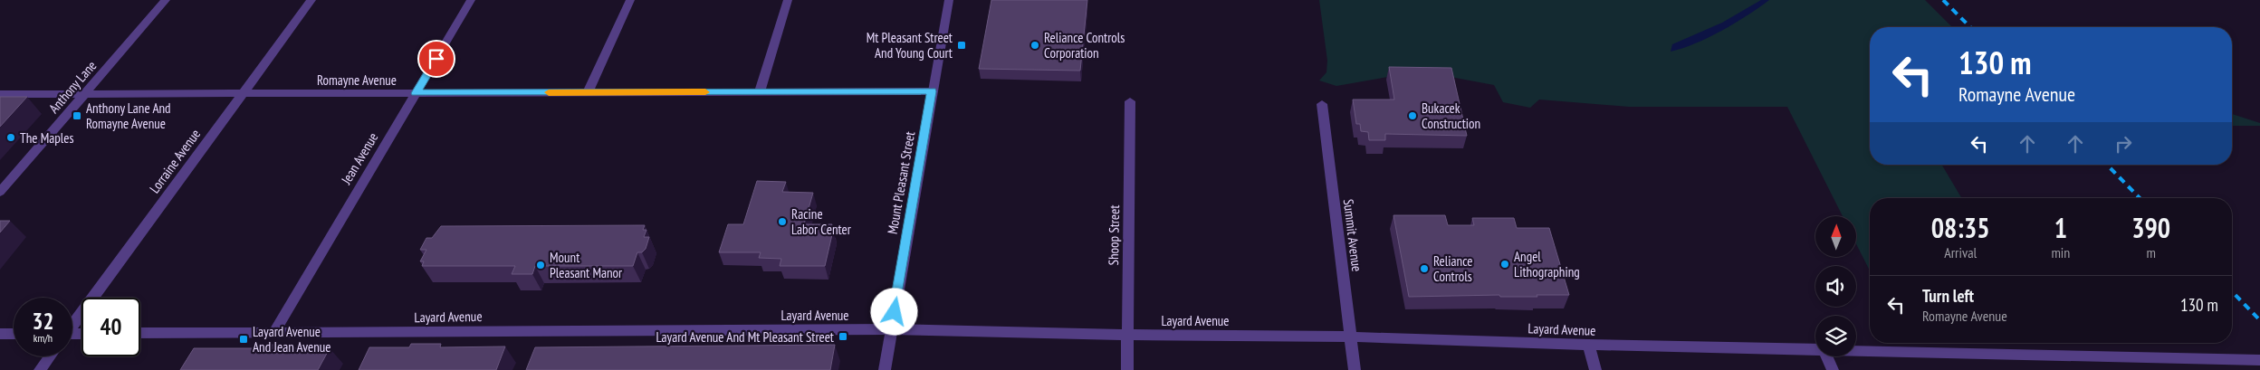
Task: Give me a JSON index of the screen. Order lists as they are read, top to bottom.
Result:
{
  "streets": {
    "street": [
      "Romayne Avenue",
      "Anthony Lane",
      "Jean Avenue",
      "Lorraine Avenue",
      "Mount Pleasant Street",
      "Shoop Street",
      "Summit Avenue",
      "Layard Avenue"
    ]
  },
  "crossings": [
    ["Romayne Avenue", "Anthony Lane"],
    ["Romayne Avenue", "Jean Avenue"],
    ["Romayne Avenue", "Lorraine Avenue"],
    ["Romayne Avenue", "Mount Pleasant Street"],
    ["Jean Avenue", "Layard Avenue"],
    ["Mount Pleasant Street", "Layard Avenue"],
    ["Shoop Street", "Layard Avenue"],
    ["Summit Avenue", "Layard Avenue"]
  ],
  "places": {
    "transit": [
      "Mt Pleasant Street And Young Court",
      "Anthony Lane And Romayne Avenue",
      "Layard Avenue And Mt Pleasant Street",
      "Layard Avenue And Jean Avenue"
    ],
    "other": [
      "Reliance Controls Corporation",
      "Bukacek Construction",
      "The Maples",
      "Racine Labor Center",
      "Angel Lithographing",
      "Mount Pleasant Manor",
      "Reliance Controls"
    ]
  },
  "north": "top",
  "page": {
    "turn": ["130 m", "Romayne Avenue"],
    "eta": [
      "08:35",
      "Arrival",
      "1",
      "min",
      "390",
      "m"
    ],
    "list": [
      {
        "name": "Turn left",
        "note": "Romayne Avenue",
        "value": "130 m"
      }
    ],
    "speed": "32 km/h",
    "limit": "40"
  }
}
